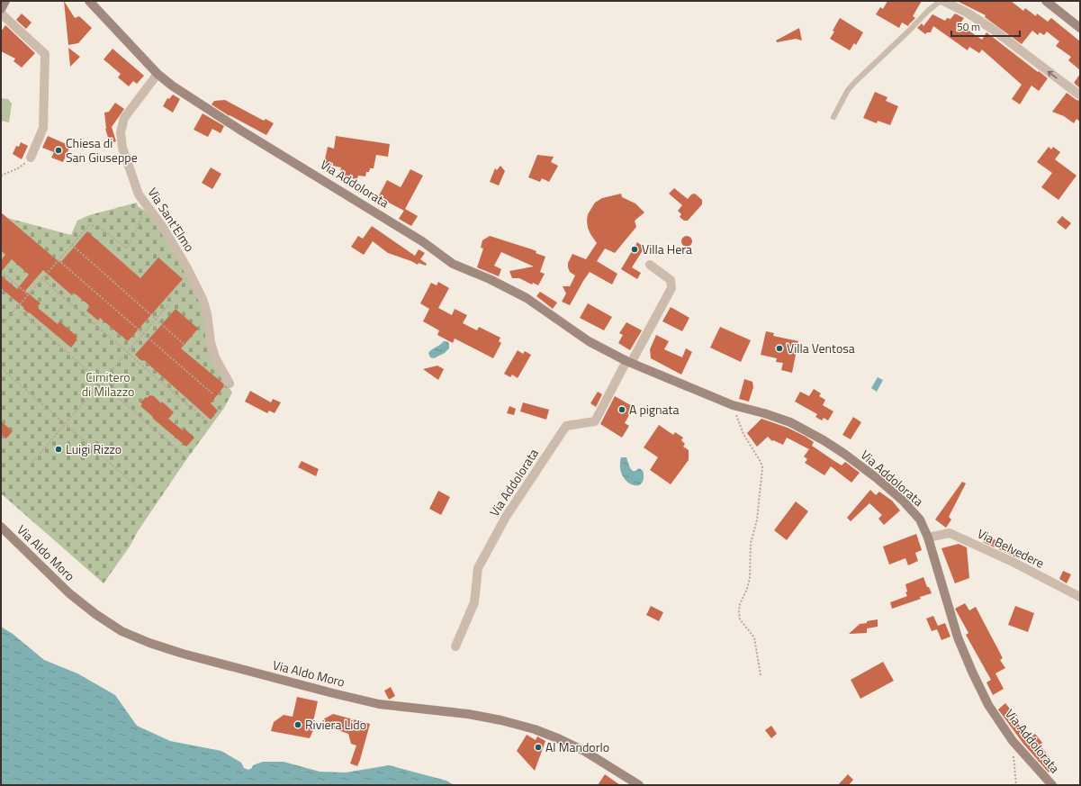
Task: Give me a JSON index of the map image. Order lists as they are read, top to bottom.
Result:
{
  "streets": {
    "street": [
      "Via Addolorata",
      "Via Sant'Elmo",
      "Via Belvedere",
      "Via Aldo Moro"
    ]
  },
  "crossings": [
    ["Via Addolorata", "Via Sant'Elmo"],
    ["Via Addolorata", "Via Belvedere"]
  ],
  "parks": ["Cimitero di Milazzo"],
  "places": [
    "Chiesa di San Giuseppe",
    "Villa Hera",
    "Villa Ventosa",
    "A pignata",
    "Luigi Rizzo",
    "Riviera Lido",
    "Al Mandorlo"
  ],
  "scale_bar": "50 m"
}
